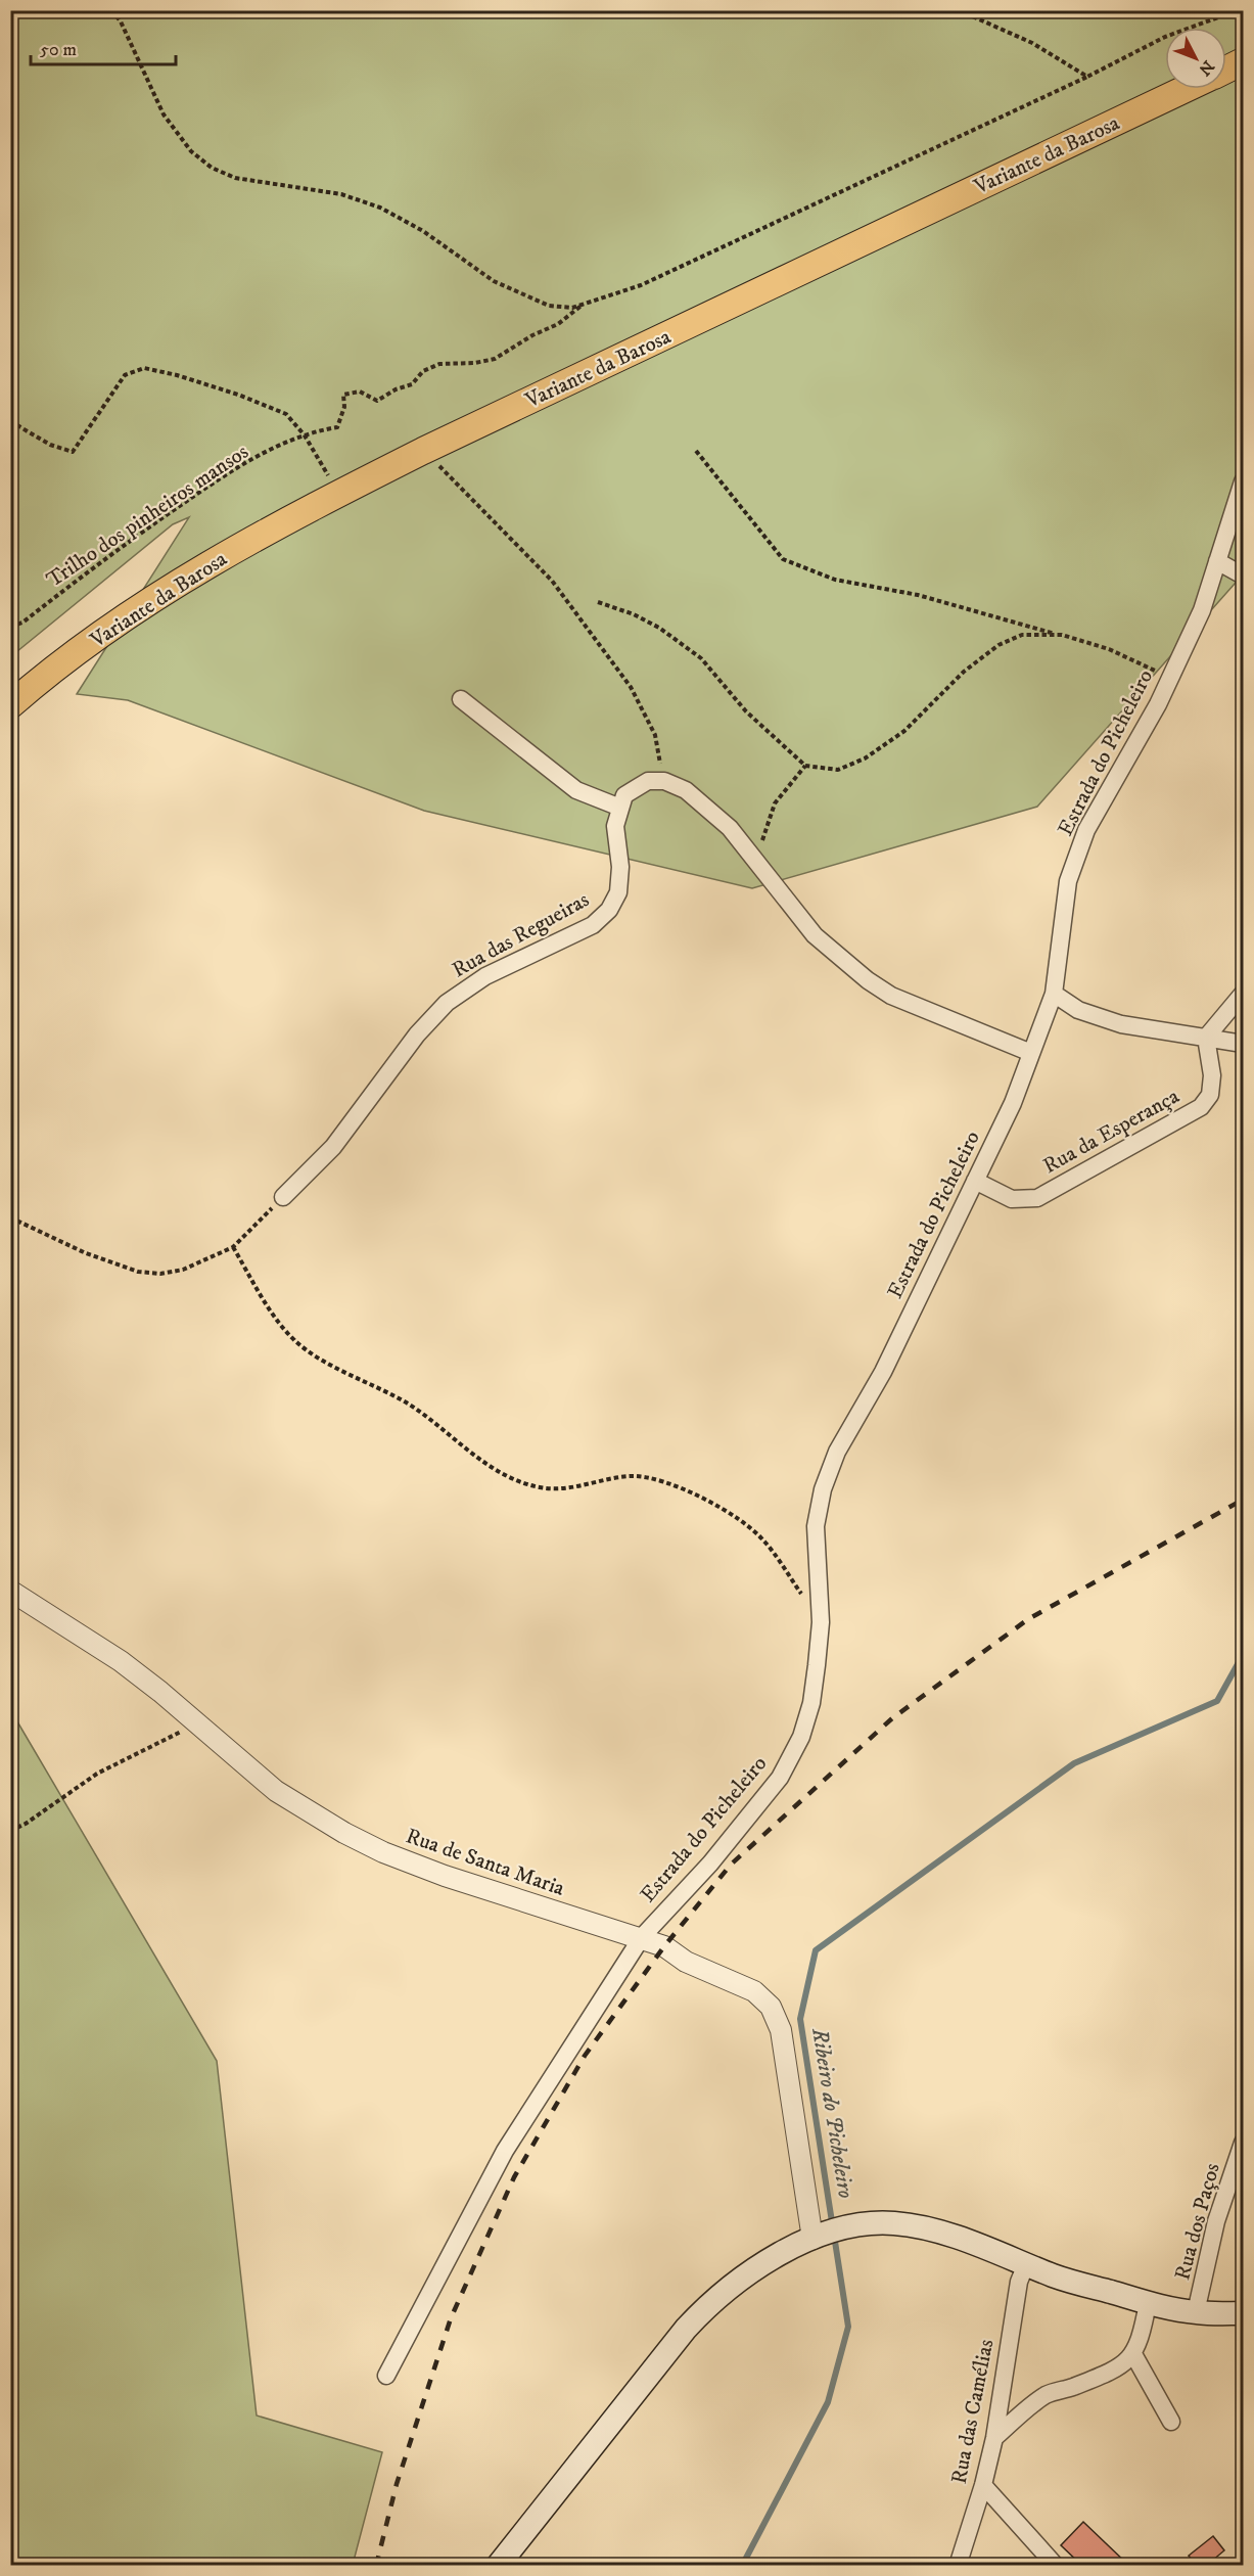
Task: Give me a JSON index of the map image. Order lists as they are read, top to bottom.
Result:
{
  "streets": {
    "main road": ["Variante da Barosa"],
    "street": [
      "Estrada do Picheleiro",
      "Rua das Regueiras",
      "Rua da Esperança",
      "Rua de Santa Maria",
      "Rua dos Paços",
      "Rua das Camélias"
    ],
    "path": ["Trilho dos pinheiros mansos"]
  },
  "crossings": [
    ["Estrada do Picheleiro", "Rua da Esperança"],
    ["Estrada do Picheleiro", "Rua de Santa Maria"]
  ],
  "water": ["Ribeiro do Picheleiro"],
  "scale_bar": "50 m",
  "north": "bottom right"
}
